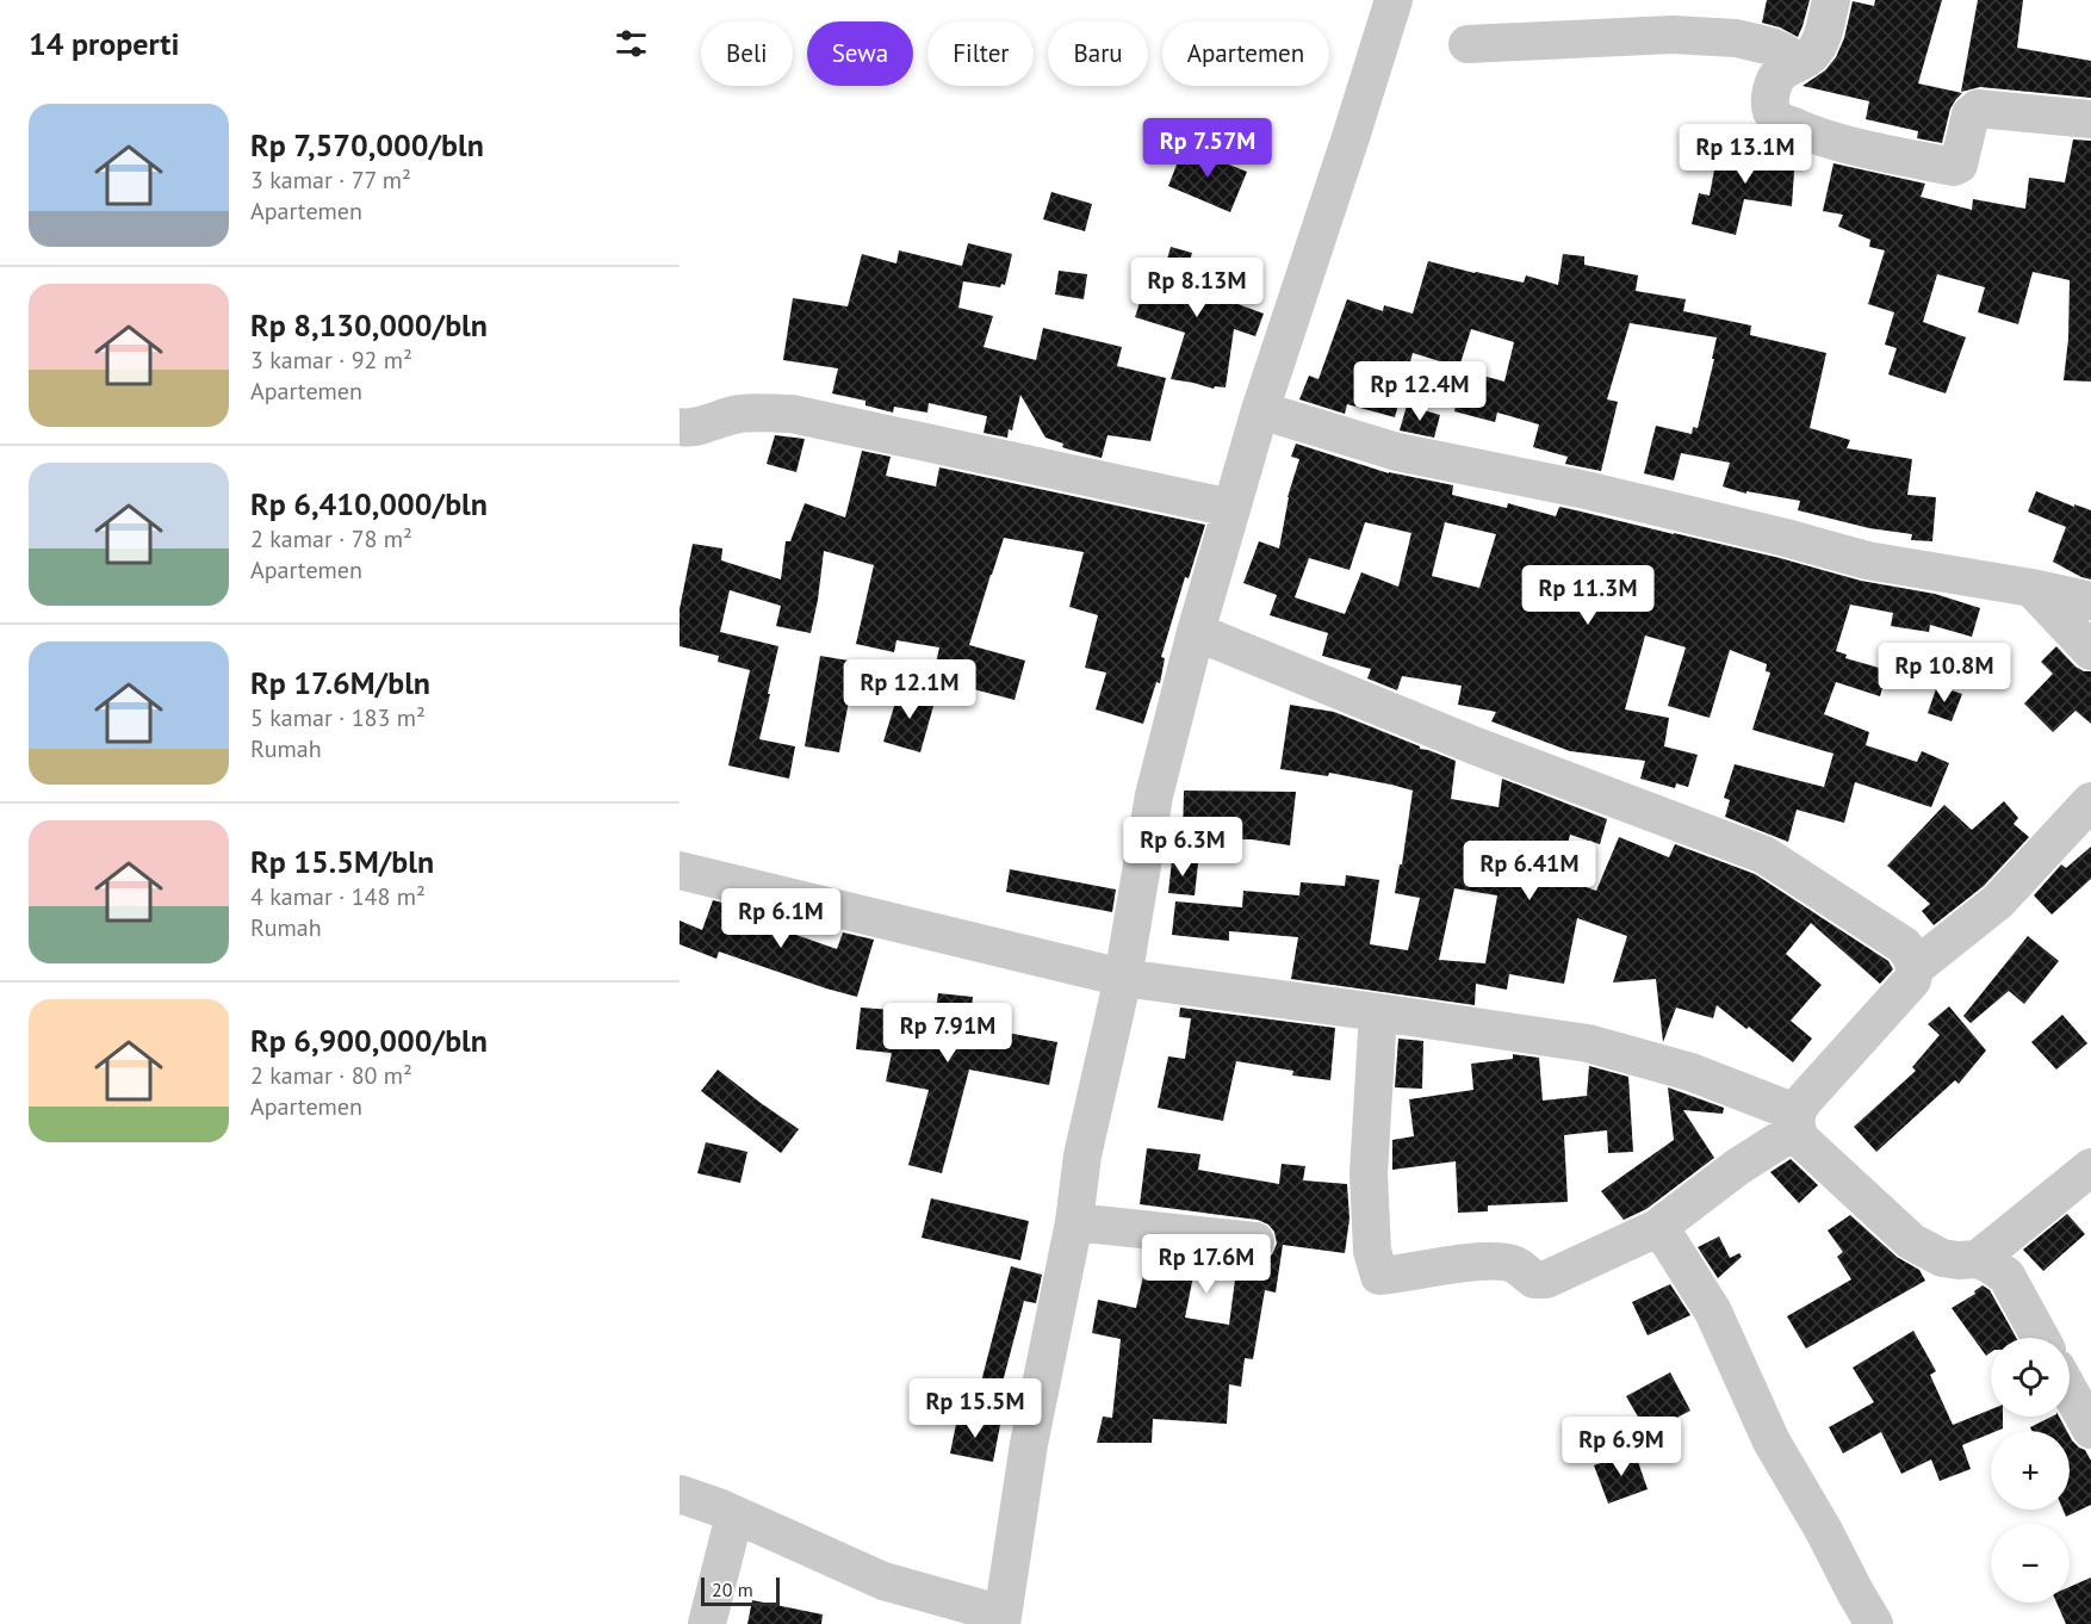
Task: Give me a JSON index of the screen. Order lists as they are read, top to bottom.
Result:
{
  "scale_bar": "20 m",
  "page": {
    "heading": "14 properti",
    "chip": [
      "Beli",
      "Sewa",
      "Filter",
      "Baru",
      "Apartemen"
    ],
    "list": [
      {
        "name": "Rp 7,570,000/bln",
        "note": "3 kamar · 77 m² · Apartemen"
      },
      {
        "name": "Rp 8,130,000/bln",
        "note": "3 kamar · 92 m² · Apartemen"
      },
      {
        "name": "Rp 6,410,000/bln",
        "note": "2 kamar · 78 m² · Apartemen"
      },
      {
        "name": "Rp 17.6M/bln",
        "note": "5 kamar · 183 m² · Rumah"
      },
      {
        "name": "Rp 15.5M/bln",
        "note": "4 kamar · 148 m² · Rumah"
      },
      {
        "name": "Rp 6,900,000/bln",
        "note": "2 kamar · 80 m² · Apartemen"
      }
    ],
    "price": [
      "Rp 7.57M",
      "Rp 13.1M",
      "Rp 8.13M",
      "Rp 12.4M",
      "Rp 11.3M",
      "Rp 10.8M",
      "Rp 12.1M",
      "Rp 6.3M",
      "Rp 6.41M",
      "Rp 6.1M",
      "Rp 7.91M",
      "Rp 17.6M",
      "Rp 15.5M",
      "Rp 6.9M"
    ],
    "map_buttons": ["+", "−"],
    "scale": "20 m"
  }
}
